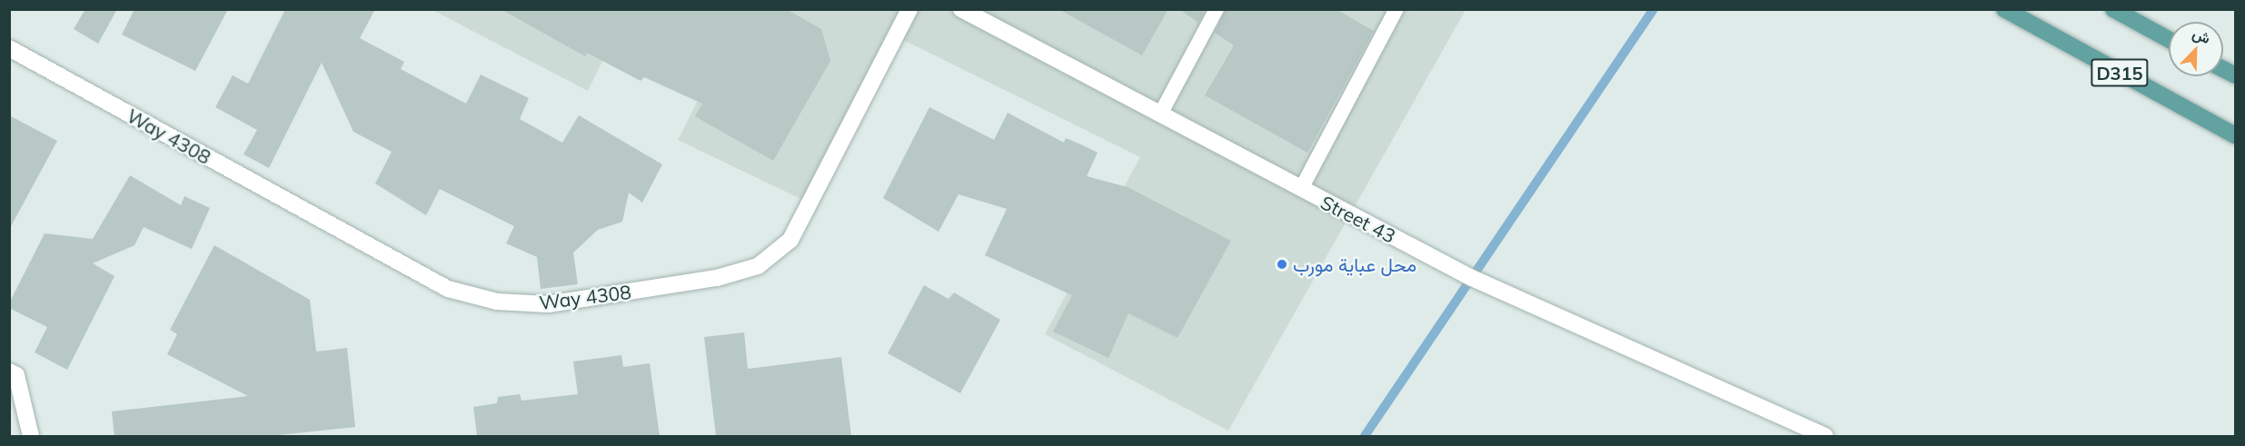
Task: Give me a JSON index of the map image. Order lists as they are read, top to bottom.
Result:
{
  "streets": {
    "main road": ["D315"],
    "street": ["Way 4308", "Street 43"]
  },
  "places": ["محل عباية مورب"],
  "north": "top right"
}
